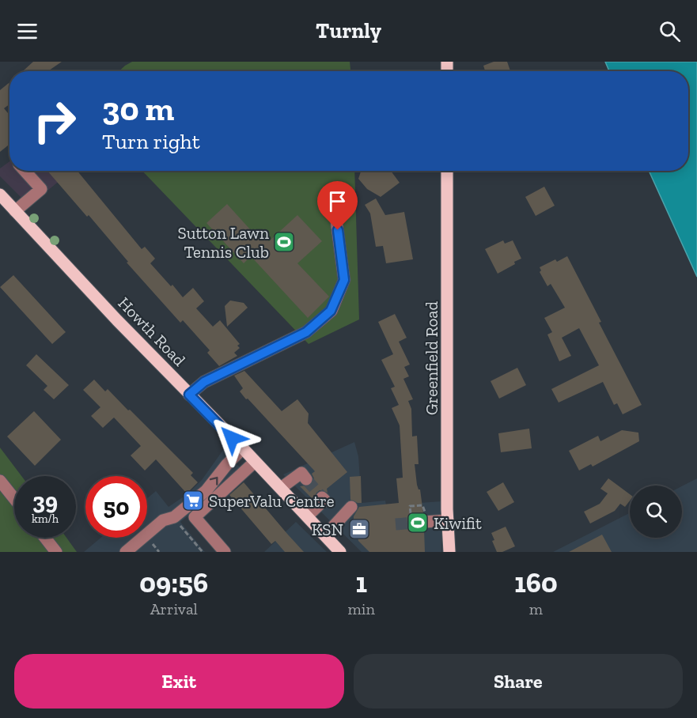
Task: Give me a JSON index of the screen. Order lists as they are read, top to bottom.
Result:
{
  "streets": {
    "main road": ["Howth Road", "Greenfield Road"]
  },
  "places": {
    "sports": ["Sutton Lawn Tennis Club", "Kiwifit"],
    "supermarket": ["SuperValu Centre"],
    "office": ["KSN"]
  },
  "page": {
    "header": "Turnly",
    "turn": ["30 m", "Turn right"],
    "speed": "39 km/h",
    "limit": "50",
    "eta": [
      "09:56",
      "Arrival",
      "1",
      "min",
      "160",
      "m"
    ],
    "buttons": ["Exit", "Share"]
  }
}
